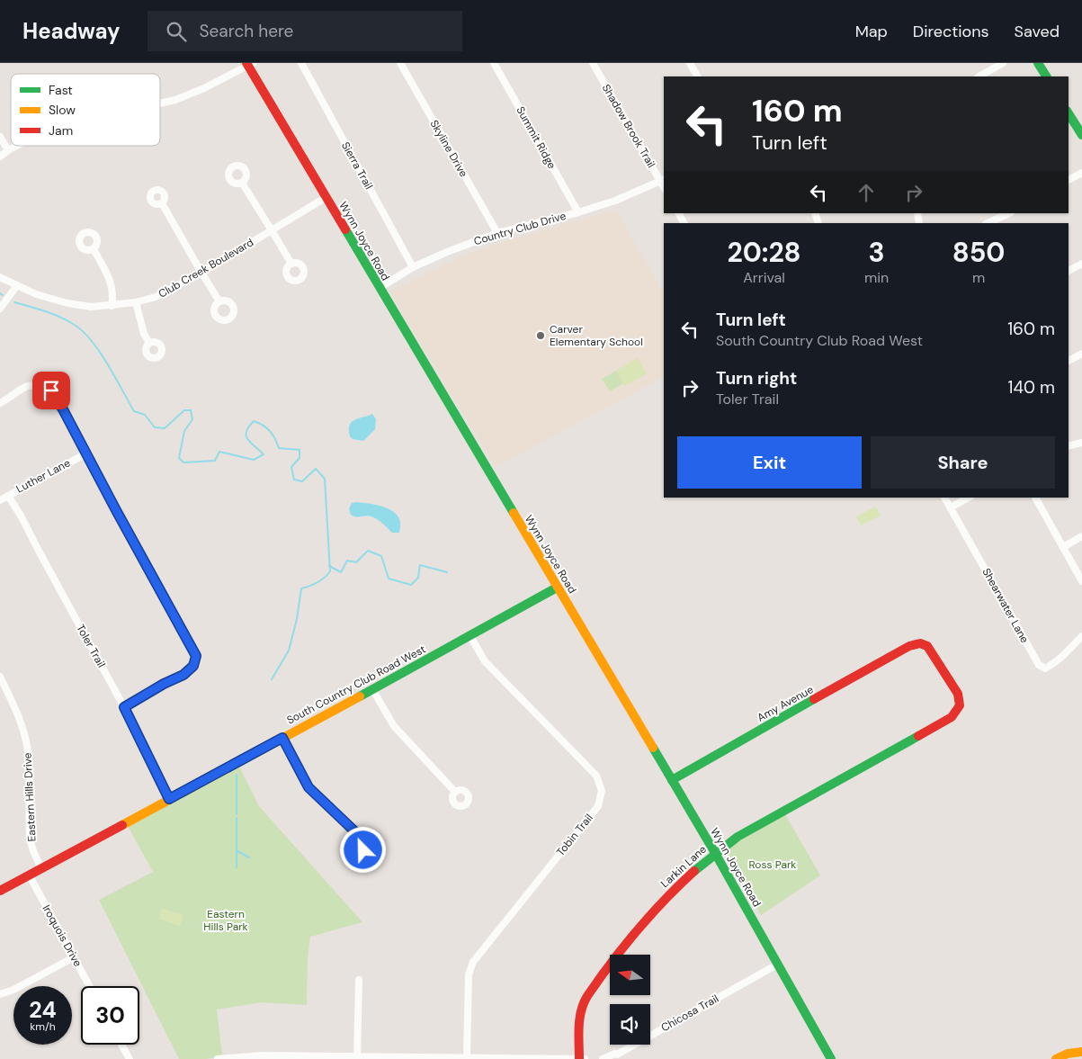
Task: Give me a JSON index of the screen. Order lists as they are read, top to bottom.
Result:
{
  "streets": {
    "street": [
      "Shadow Brook Trail",
      "Summit Ridge",
      "Skyline Drive",
      "Sierra Trail",
      "Country Club Drive",
      "Wynn Joyce Road",
      "Club Creek Boulevard",
      "Luther Lane",
      "Shearwater Lane",
      "Toler Trail",
      "South Country Club Road West",
      "Amy Avenue",
      "Eastern Hills Drive",
      "Tobin Trail",
      "Larkin Lane",
      "Iroquois Drive",
      "Chicosa Trail"
    ]
  },
  "crossings": [
    ["Shadow Brook Trail", "Country Club Drive"],
    ["Summit Ridge", "Country Club Drive"],
    ["Skyline Drive", "Country Club Drive"],
    ["Sierra Trail", "Country Club Drive"],
    ["Country Club Drive", "Wynn Joyce Road"],
    ["Wynn Joyce Road", "Club Creek Boulevard"],
    ["Wynn Joyce Road", "South Country Club Road West"],
    ["Wynn Joyce Road", "Amy Avenue"],
    ["Wynn Joyce Road", "Larkin Lane"],
    ["Wynn Joyce Road", "Chicosa Trail"],
    ["Luther Lane", "Toler Trail"],
    ["Toler Trail", "South Country Club Road West"],
    ["South Country Club Road West", "Eastern Hills Drive"],
    ["South Country Club Road West", "Tobin Trail"],
    ["South Country Club Road West", "Iroquois Drive"],
    ["Amy Avenue", "Larkin Lane"]
  ],
  "parks": ["Ross Park", "Eastern Hills Park"],
  "places": ["Carver Elementary School"],
  "legend": ["Fast", "Slow", "Jam"],
  "north": "left",
  "page": {
    "header": "Headway",
    "search": "Search here",
    "nav": ["Map", "Directions", "Saved"],
    "turn": ["160 m", "Turn left"],
    "eta": [
      "20:28",
      "Arrival",
      "3",
      "min",
      "850",
      "m"
    ],
    "list": [
      {
        "name": "Turn left",
        "note": "South Country Club Road West",
        "value": "160 m"
      },
      {
        "name": "Turn right",
        "note": "Toler Trail",
        "value": "140 m"
      }
    ],
    "buttons": ["Exit", "Share"],
    "speed": "24 km/h",
    "limit": "30"
  }
}
